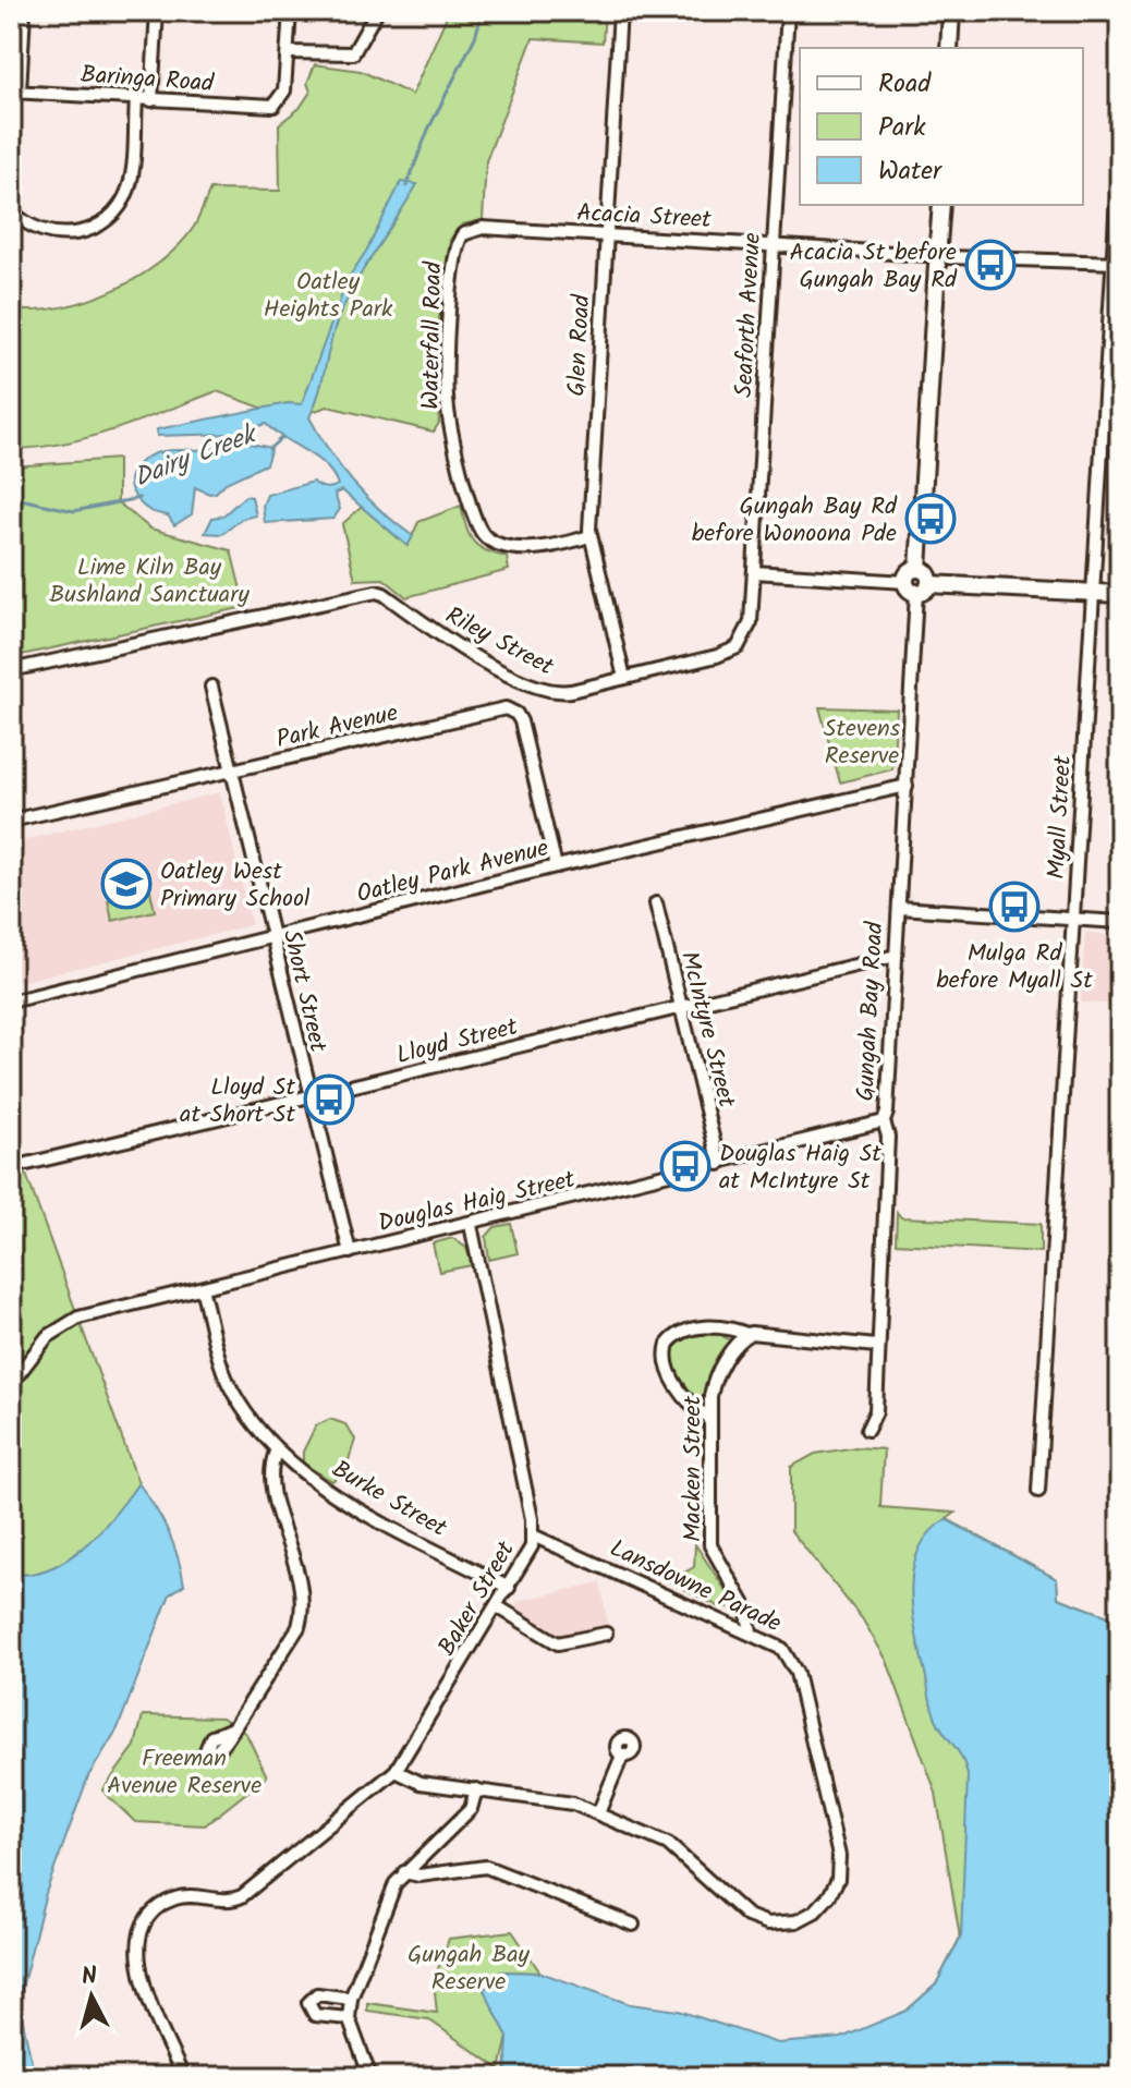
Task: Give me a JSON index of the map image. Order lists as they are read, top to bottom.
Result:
{
  "streets": {
    "street": [
      "Baringa Road",
      "Acacia Street",
      "Seaforth Avenue",
      "Waterfall Road",
      "Glen Road",
      "Riley Street",
      "Park Avenue",
      "Myall Street",
      "Oatley Park Avenue",
      "Short Street",
      "Gungah Bay Road",
      "McIntyre Street",
      "Lloyd Street",
      "Douglas Haig Street",
      "Macken Street",
      "Burke Street",
      "Lansdowne Parade",
      "Baker Street"
    ]
  },
  "crossings": [
    ["Acacia Street", "Seaforth Avenue"],
    ["Acacia Street", "Waterfall Road"],
    ["Acacia Street", "Glen Road"],
    ["Acacia Street", "Myall Street"],
    ["Seaforth Avenue", "Riley Street"],
    ["Waterfall Road", "Glen Road"],
    ["Glen Road", "Riley Street"],
    ["Park Avenue", "Oatley Park Avenue"],
    ["Park Avenue", "Short Street"],
    ["Oatley Park Avenue", "Short Street"],
    ["Oatley Park Avenue", "Gungah Bay Road"],
    ["Short Street", "Lloyd Street"],
    ["Short Street", "Douglas Haig Street"],
    ["Gungah Bay Road", "Lloyd Street"],
    ["Gungah Bay Road", "Douglas Haig Street"],
    ["McIntyre Street", "Lloyd Street"],
    ["McIntyre Street", "Douglas Haig Street"],
    ["Douglas Haig Street", "Burke Street"],
    ["Douglas Haig Street", "Baker Street"],
    ["Macken Street", "Lansdowne Parade"],
    ["Burke Street", "Baker Street"],
    ["Lansdowne Parade", "Baker Street"]
  ],
  "water": ["Dairy Creek"],
  "parks": [
    "Oatley Heights Park",
    "Lime Kiln Bay Bushland Sanctuary",
    "Stevens Reserve",
    "Freeman Avenue Reserve",
    "Gungah Bay Reserve"
  ],
  "places": {
    "bus stop": [
      "Acacia St before Gungah Bay Rd",
      "Gungah Bay Rd before Wonoona Pde",
      "Mulga Rd before Myall St",
      "Lloyd St at Short St",
      "Douglas Haig St at McIntyre St"
    ],
    "school or university": ["Oatley West Primary School"]
  },
  "legend": ["Road", "Park", "Water"],
  "north": "top"
}
